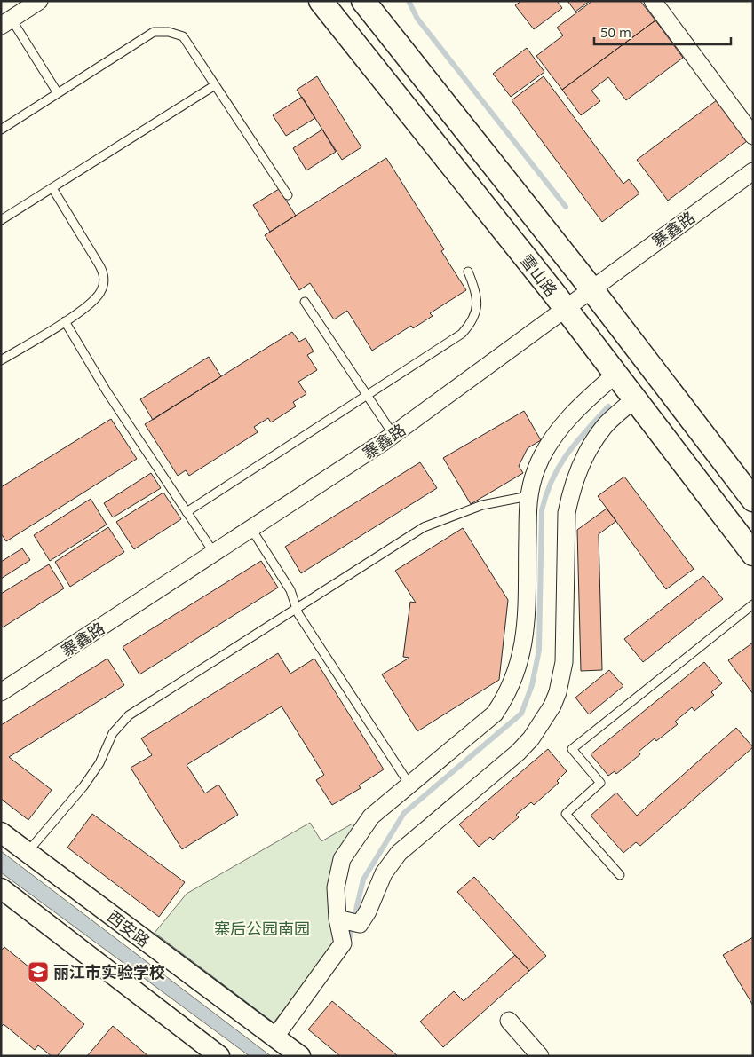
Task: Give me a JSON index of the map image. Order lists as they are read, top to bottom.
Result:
{
  "streets": {
    "main road": ["雪山路"],
    "street": ["寨鑫路", "西安路"]
  },
  "crossings": [
    ["寨鑫路", "雪山路"]
  ],
  "parks": ["寨后公园南园"],
  "places": {
    "school or university": ["丽江市实验学校"]
  },
  "scale_bar": "50 m"
}
